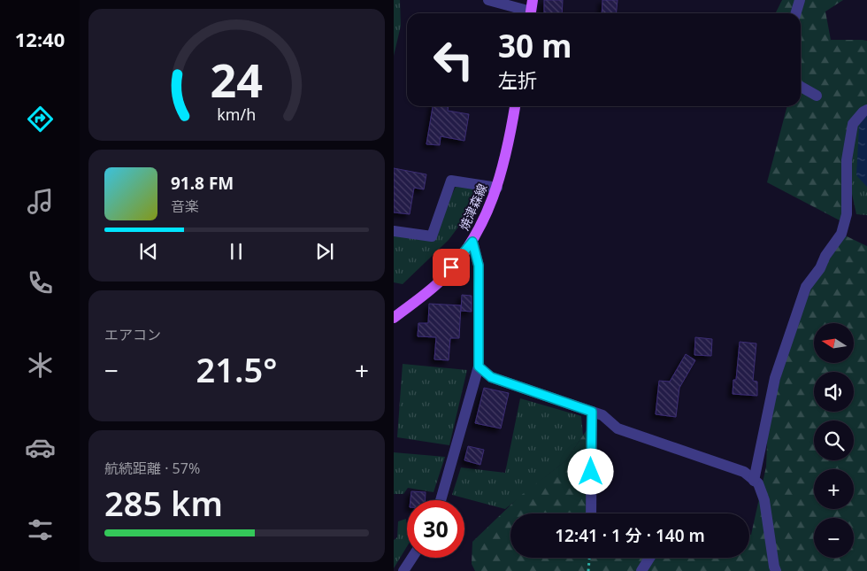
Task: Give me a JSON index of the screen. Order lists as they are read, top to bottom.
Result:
{
  "streets": {
    "main road": ["焼津森線"]
  },
  "north": "left",
  "page": {
    "tabs": "12:40",
    "turn": ["30 m", "左折"],
    "song": ["91.8 FM", "音楽"],
    "tile": [
      "エアコン",
      ["航続距離 · 57%", "285 km"]
    ],
    "map_buttons": ["+", "−"],
    "heat": ["−", "21.5°", "+"],
    "limit": "30",
    "trip": "12:41 · 1 分 · 140 m",
    "gauge": ["24", "km/h"]
  }
}
